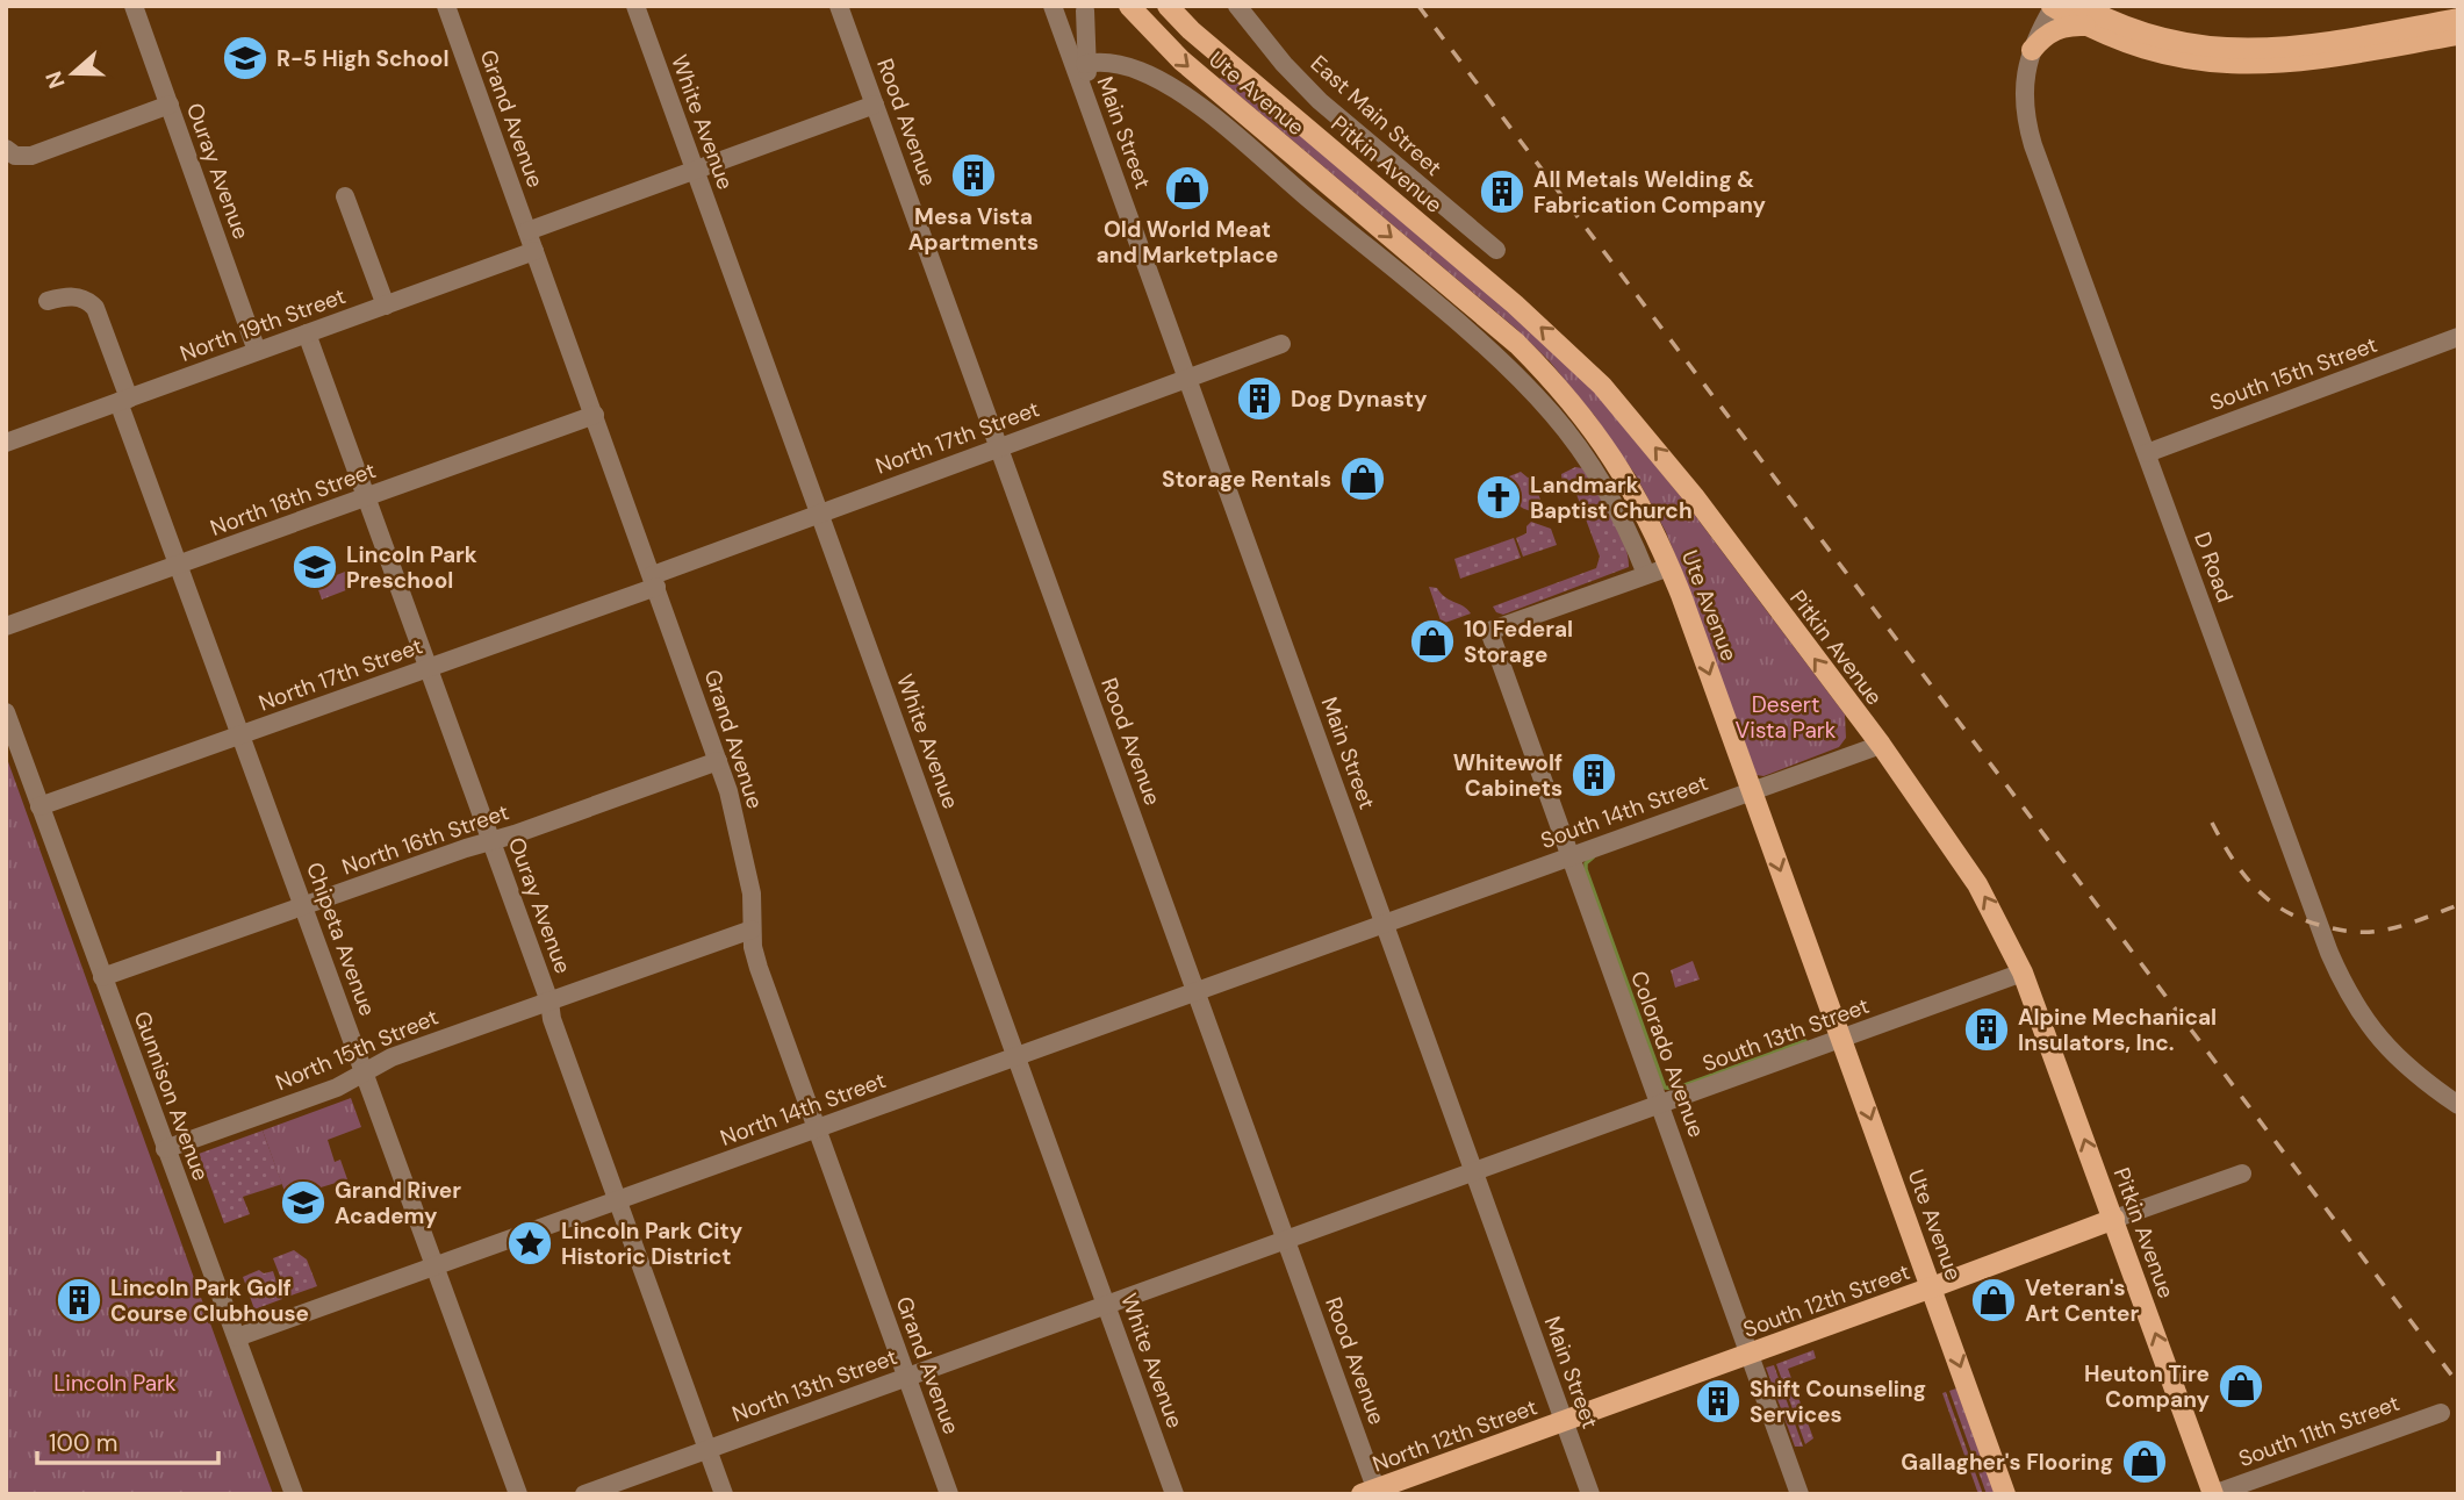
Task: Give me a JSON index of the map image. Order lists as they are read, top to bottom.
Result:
{
  "streets": {
    "main road": [
      "Ute Avenue",
      "Pitkin Avenue",
      "South 12th Street",
      "North 12th Street"
    ],
    "street": [
      "East Main Street",
      "Grand Avenue",
      "White Avenue",
      "Rood Avenue",
      "Main Street",
      "Ouray Avenue",
      "North 19th Street",
      "South 15th Street",
      "North 17th Street",
      "North 18th Street",
      "D Road",
      "South 14th Street",
      "North 16th Street",
      "Chipeta Avenue",
      "South 13th Street",
      "North 15th Street",
      "Colorado Avenue",
      "Gunnison Avenue",
      "North 14th Street",
      "North 13th Street",
      "South 11th Street"
    ]
  },
  "crossings": [
    ["Ute Avenue", "South 14th Street"],
    ["Ute Avenue", "South 13th Street"],
    ["Ute Avenue", "South 12th Street"],
    ["Grand Avenue", "North 19th Street"],
    ["Grand Avenue", "North 17th Street"],
    ["Grand Avenue", "North 18th Street"],
    ["Grand Avenue", "North 16th Street"],
    ["Grand Avenue", "North 15th Street"],
    ["Grand Avenue", "North 14th Street"],
    ["Grand Avenue", "North 13th Street"],
    ["White Avenue", "North 17th Street"],
    ["White Avenue", "North 14th Street"],
    ["White Avenue", "North 13th Street"],
    ["Rood Avenue", "North 17th Street"],
    ["Rood Avenue", "North 14th Street"],
    ["Rood Avenue", "North 13th Street"],
    ["Rood Avenue", "North 12th Street"],
    ["Main Street", "North 17th Street"],
    ["Main Street", "South 14th Street"],
    ["Main Street", "South 13th Street"],
    ["Main Street", "North 14th Street"],
    ["Main Street", "South 12th Street"],
    ["Main Street", "North 13th Street"],
    ["Main Street", "North 12th Street"],
    ["Pitkin Avenue", "South 14th Street"],
    ["Pitkin Avenue", "South 13th Street"],
    ["Pitkin Avenue", "South 12th Street"],
    ["Pitkin Avenue", "South 11th Street"],
    ["Ouray Avenue", "North 19th Street"],
    ["Ouray Avenue", "North 17th Street"],
    ["Ouray Avenue", "North 18th Street"],
    ["Ouray Avenue", "North 16th Street"],
    ["Ouray Avenue", "North 15th Street"],
    ["Ouray Avenue", "North 14th Street"],
    ["Ouray Avenue", "North 13th Street"],
    ["North 19th Street", "Chipeta Avenue"],
    ["South 15th Street", "D Road"],
    ["North 17th Street", "Chipeta Avenue"],
    ["North 17th Street", "Gunnison Avenue"],
    ["North 18th Street", "Chipeta Avenue"],
    ["South 14th Street", "Colorado Avenue"],
    ["South 14th Street", "North 14th Street"],
    ["North 16th Street", "Chipeta Avenue"],
    ["North 16th Street", "Gunnison Avenue"],
    ["Chipeta Avenue", "North 15th Street"],
    ["Chipeta Avenue", "North 14th Street"],
    ["South 13th Street", "Colorado Avenue"],
    ["South 13th Street", "North 13th Street"],
    ["North 15th Street", "Gunnison Avenue"],
    ["Colorado Avenue", "South 12th Street"],
    ["Gunnison Avenue", "North 14th Street"],
    ["South 12th Street", "North 12th Street"]
  ],
  "one_way": ["Ute Avenue", "Pitkin Avenue"],
  "parks": ["Desert Vista Park", "Lincoln Park"],
  "places": {
    "school or university": ["R-5 High School", "Lincoln Park Preschool", "Grand River Academy"],
    "building": [
      "Mesa Vista Apartments",
      "All Metals Welding & Fabrication Company",
      "Dog Dynasty",
      "Whitewolf Cabinets",
      "Alpine Mechanical Insulators, Inc.",
      "Lincoln Park Golf Course Clubhouse",
      "Shift Counseling Services"
    ],
    "shop": [
      "Old World Meat and Marketplace",
      "Storage Rentals",
      "10 Federal Storage",
      "Veteran's Art Center",
      "Heuton Tire Company",
      "Gallagher's Flooring"
    ],
    "church": ["Landmark Baptist Church"],
    "place": ["Lincoln Park City Historic District"]
  },
  "scale_bar": "100 m",
  "north": "left"
}
